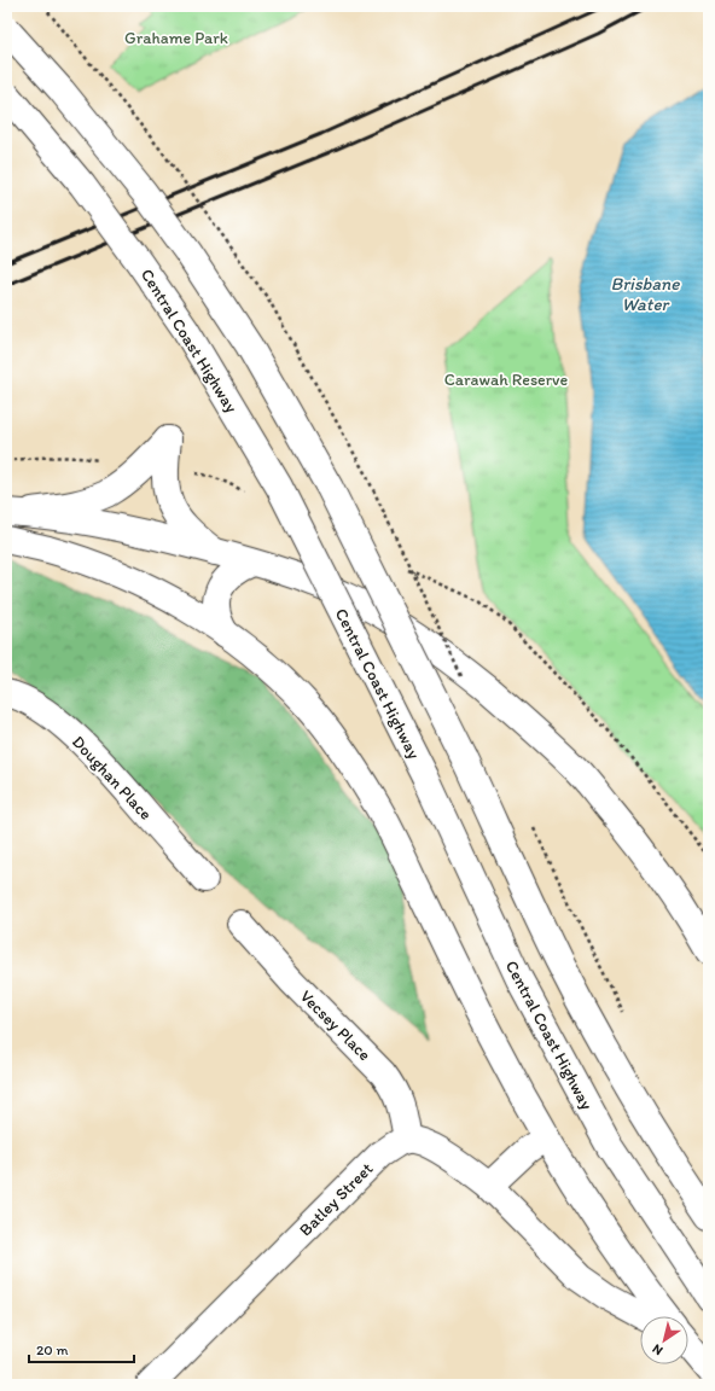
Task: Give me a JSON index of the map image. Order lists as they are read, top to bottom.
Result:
{
  "streets": {
    "main road": [
      "Central Coast Highway",
      "Doughan Place",
      "Vecsey Place",
      "Batley Street"
    ]
  },
  "crossings": [
    ["Vecsey Place", "Batley Street"]
  ],
  "water": ["Brisbane Water"],
  "parks": ["Grahame Park", "Carawah Reserve"],
  "scale_bar": "20 m",
  "north": "bottom left"
}
